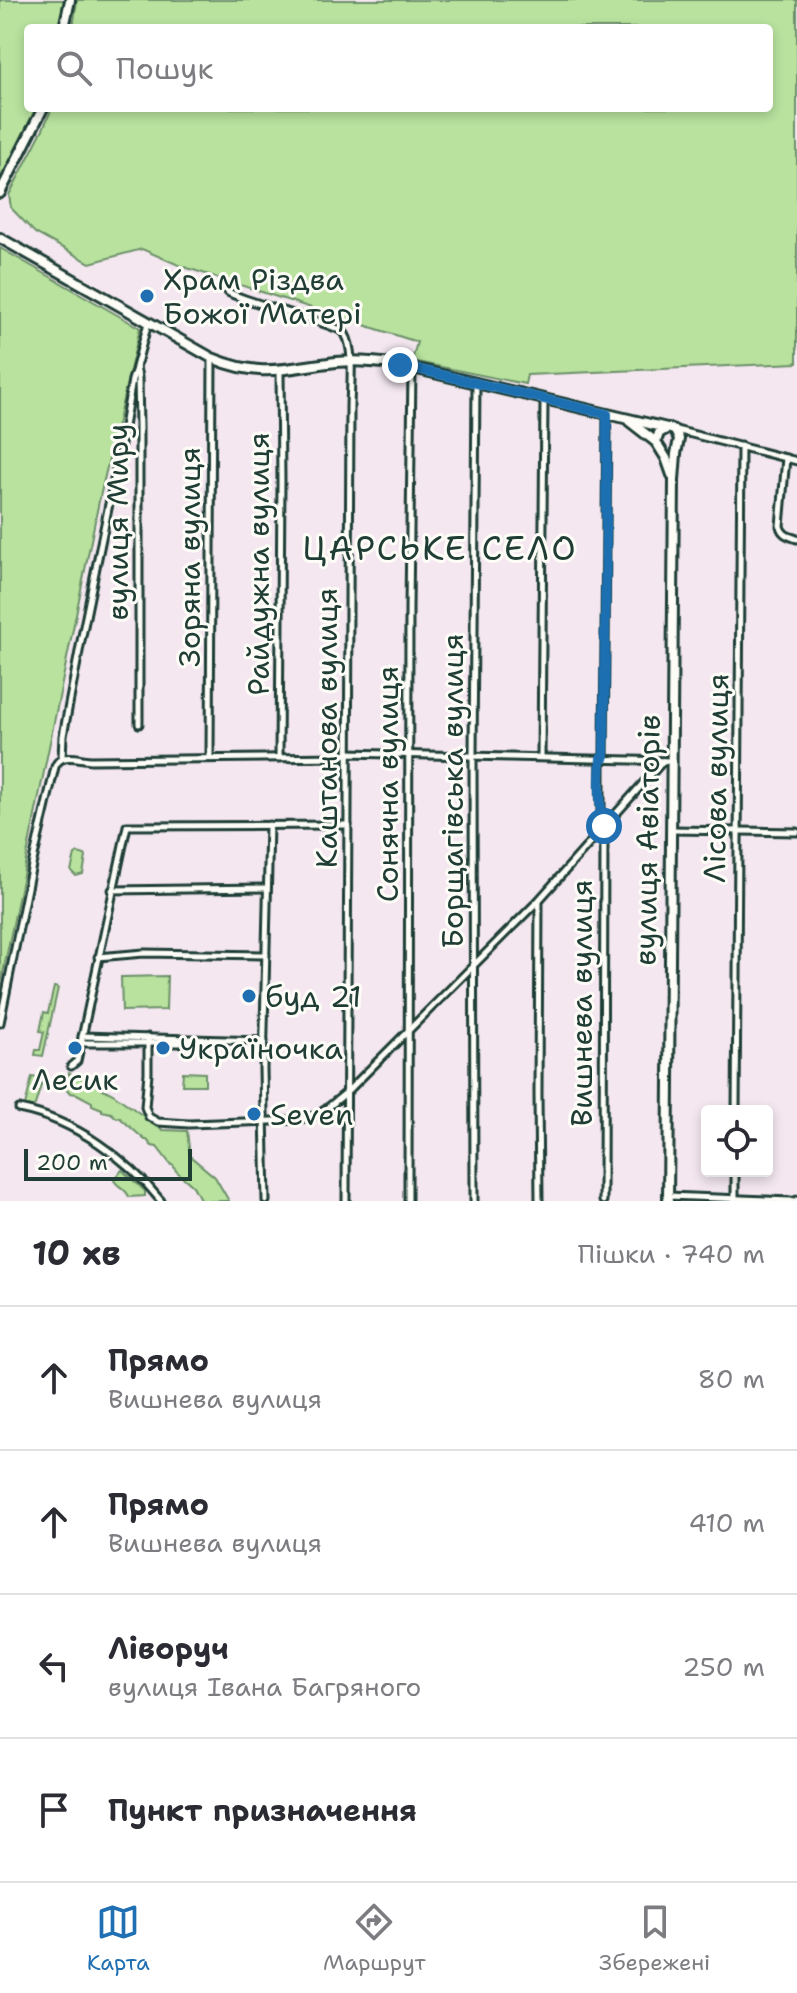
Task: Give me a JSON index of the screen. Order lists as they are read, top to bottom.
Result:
{
  "streets": {
    "main road": ["вулиця Авіаторів"],
    "street": [
      "вулиця Миру",
      "Зоряна вулиця",
      "Райдужна вулиця",
      "Каштанова вулиця",
      "Лісова вулиця",
      "Сонячна вулиця",
      "Борщагівська вулиця",
      "Вишнева вулиця"
    ]
  },
  "districts": ["ЦАРСЬКЕ СЕЛО"],
  "places": [
    "Храм Різдва Божої Матері",
    "буд 21",
    "Лесик",
    "Україночка",
    "Seven"
  ],
  "scale_bar": "200 m",
  "page": {
    "search": "Пошук",
    "scale": "200 m",
    "heading": ["10 хв", "Пішки · 740 m"],
    "list": [
      ["Прямо", "Вишнева вулиця", "80 m"],
      ["Прямо", "Вишнева вулиця", "410 m"],
      ["Ліворуч", "вулиця Івана Багряного", "250 m"],
      "Пункт призначення"
    ],
    "nav": ["Карта", "Маршрут", "Збережені"]
  }
}
